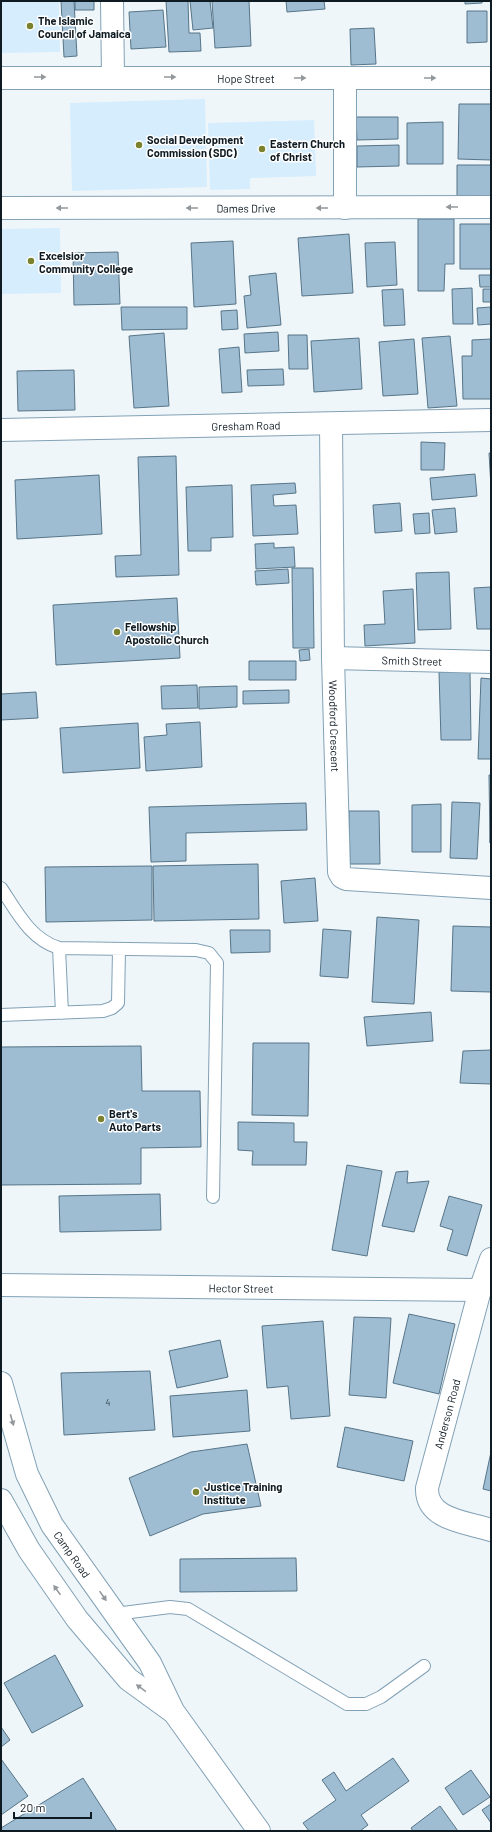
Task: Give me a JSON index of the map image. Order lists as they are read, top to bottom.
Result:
{
  "streets": {
    "street": [
      "Hope Street",
      "Dames Drive",
      "Gresham Road",
      "Smith Street",
      "Woodford Crescent",
      "Hector Street",
      "Anderson Road",
      "Camp Road"
    ]
  },
  "crossings": [
    ["Gresham Road", "Woodford Crescent"],
    ["Smith Street", "Woodford Crescent"],
    ["Hector Street", "Anderson Road"]
  ],
  "one_way": ["Hope Street", "Dames Drive"],
  "places": [
    "The Islamic Council of Jamaica",
    "Social Development Commission (SDC)",
    "Eastern Church of Christ",
    "Excelsior Community College",
    "Fellowship Apostolic Church",
    "Bert's Auto Parts",
    "Justice Training Institute"
  ],
  "house_numbers": ["4"],
  "scale_bar": "20 m"
}
